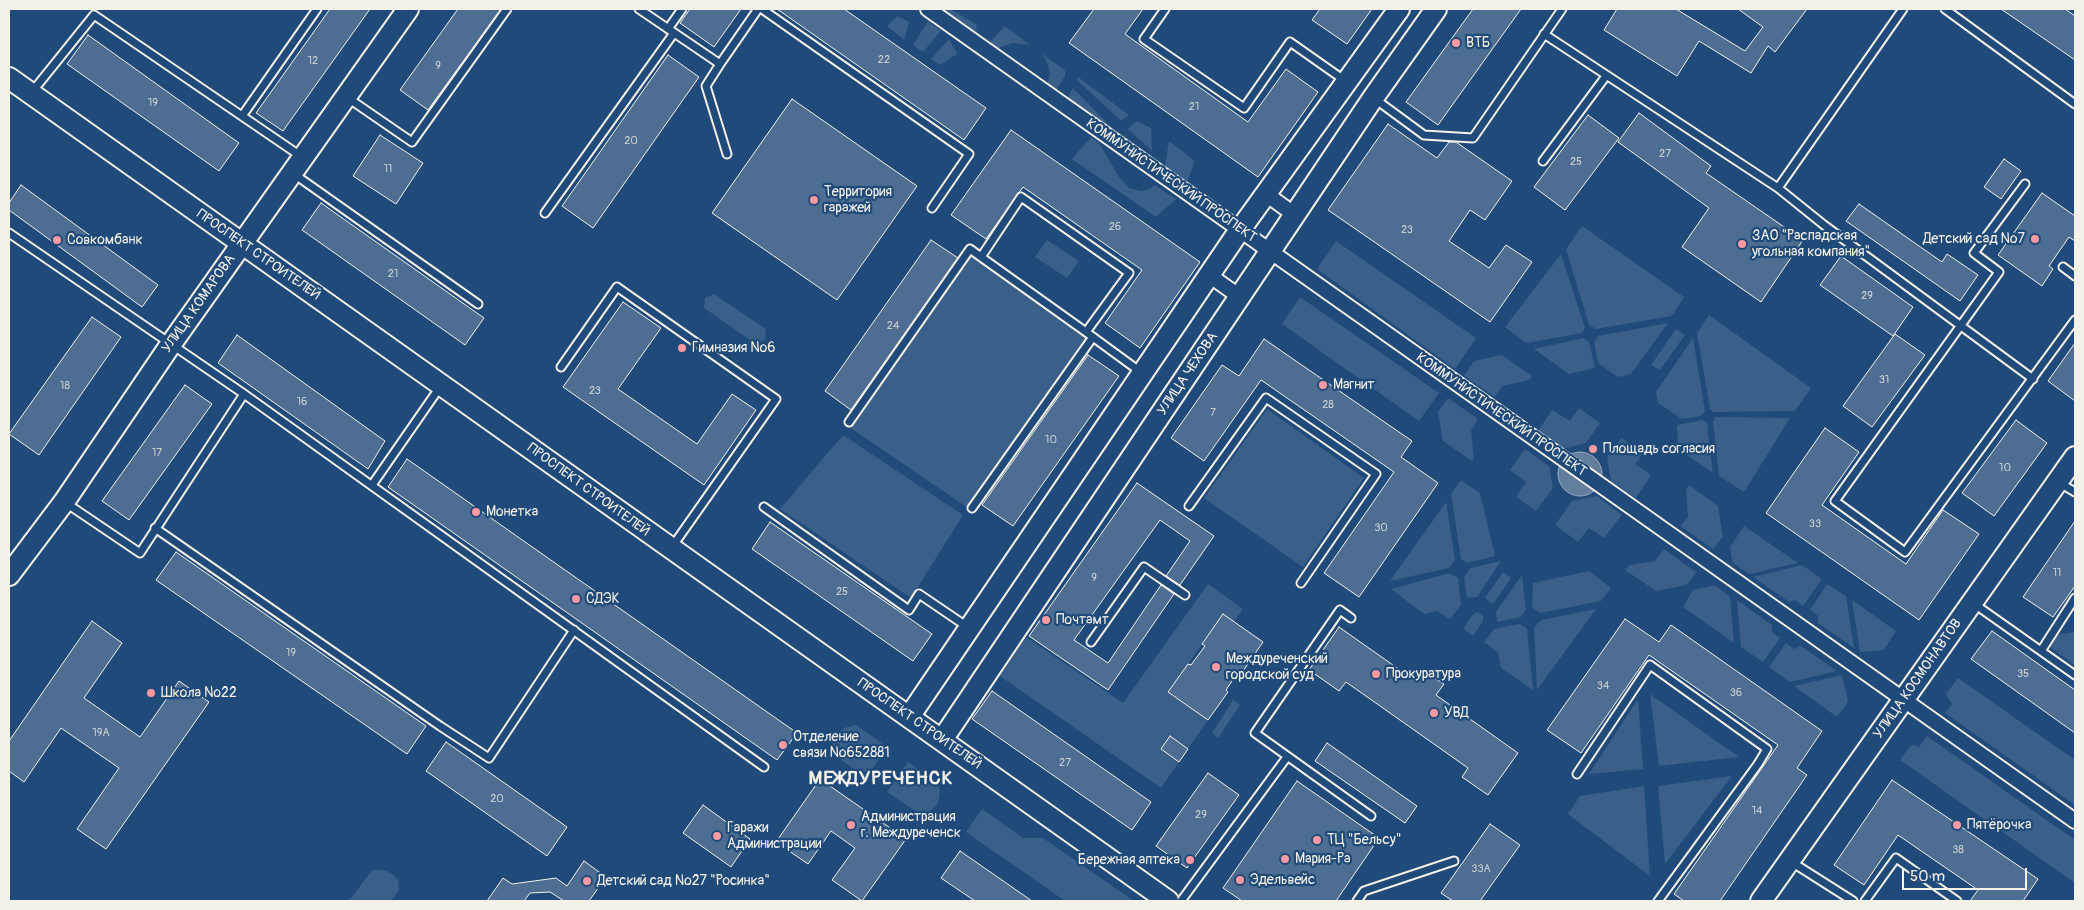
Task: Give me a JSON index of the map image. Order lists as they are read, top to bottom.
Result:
{
  "streets": {
    "street": [
      "КОММУНИСТИЧЕСКИЙ ПРОСПЕКТ",
      "ПРОСПЕКТ СТРОИТЕЛЕЙ",
      "УЛИЦА КОМАРОВА",
      "УЛИЦА ЧЕХОВА",
      "УЛИЦА КОСМОНАВТОВ"
    ]
  },
  "crossings": [
    ["КОММУНИСТИЧЕСКИЙ ПРОСПЕКТ", "УЛИЦА ЧЕХОВА"],
    ["КОММУНИСТИЧЕСКИЙ ПРОСПЕКТ", "УЛИЦА КОСМОНАВТОВ"],
    ["ПРОСПЕКТ СТРОИТЕЛЕЙ", "УЛИЦА КОМАРОВА"],
    ["ПРОСПЕКТ СТРОИТЕЛЕЙ", "УЛИЦА ЧЕХОВА"]
  ],
  "districts": ["МЕЖДУРЕЧЕНСК"],
  "places": [
    "ВТБ",
    "Территория гаражей",
    "Детский сад №7",
    "Совкомбанк",
    "ЗАО \"Распадская угольная компания\"",
    "Гимназия №6",
    "Магнит",
    "Площадь согласия",
    "Монетка",
    "СДЭК",
    "Почтамт",
    "Междуреченский городской суд",
    "Прокуратура",
    "Школа №22",
    "УВД",
    "Отделение связи №652881",
    "Администрация г. Междуреченск",
    "Пятёрочка",
    "Гаражи Администрации",
    "ТЦ \"Бельсу\"",
    "Мария-Ра",
    "Бережная аптека",
    "Эдельвейс",
    "Детский сад №27 \"Росинка\""
  ],
  "house_numbers": [
    "22",
    "12",
    "9",
    "19",
    "21",
    "20",
    "27",
    "25",
    "11",
    "26",
    "23",
    "21",
    "29",
    "24",
    "31",
    "18",
    "23",
    "16",
    "28",
    "7",
    "10",
    "17",
    "10",
    "33",
    "30",
    "11",
    "9",
    "25",
    "19",
    "35",
    "34",
    "36",
    "19А",
    "27",
    "20",
    "14",
    "29",
    "38",
    "33А"
  ],
  "scale_bar": "50 m"
}
